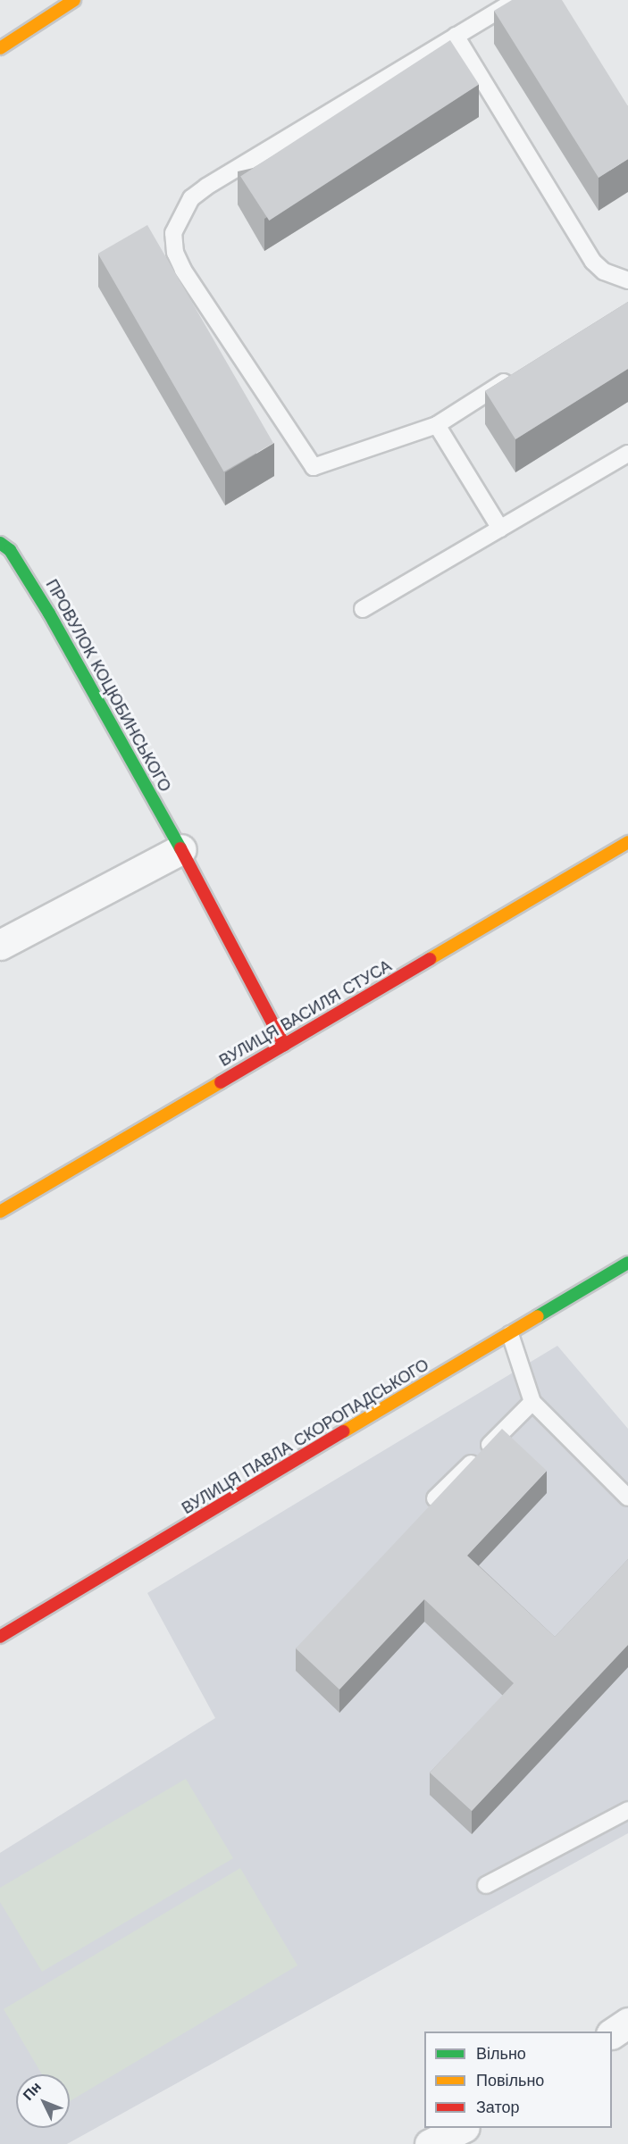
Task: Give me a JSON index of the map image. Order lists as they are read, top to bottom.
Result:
{
  "streets": {
    "street": ["ПРОВУЛОК КОЦЮБИНСЬКОГО", "ВУЛИЦЯ ВАСИЛЯ СТУСА", "ВУЛИЦЯ ПАВЛА СКОРОПАДСЬКОГО"]
  },
  "crossings": [
    ["ПРОВУЛОК КОЦЮБИНСЬКОГО", "ВУЛИЦЯ ВАСИЛЯ СТУСА"]
  ],
  "legend": ["Вільно", "Повільно", "Затор"],
  "north": "top left"
}
